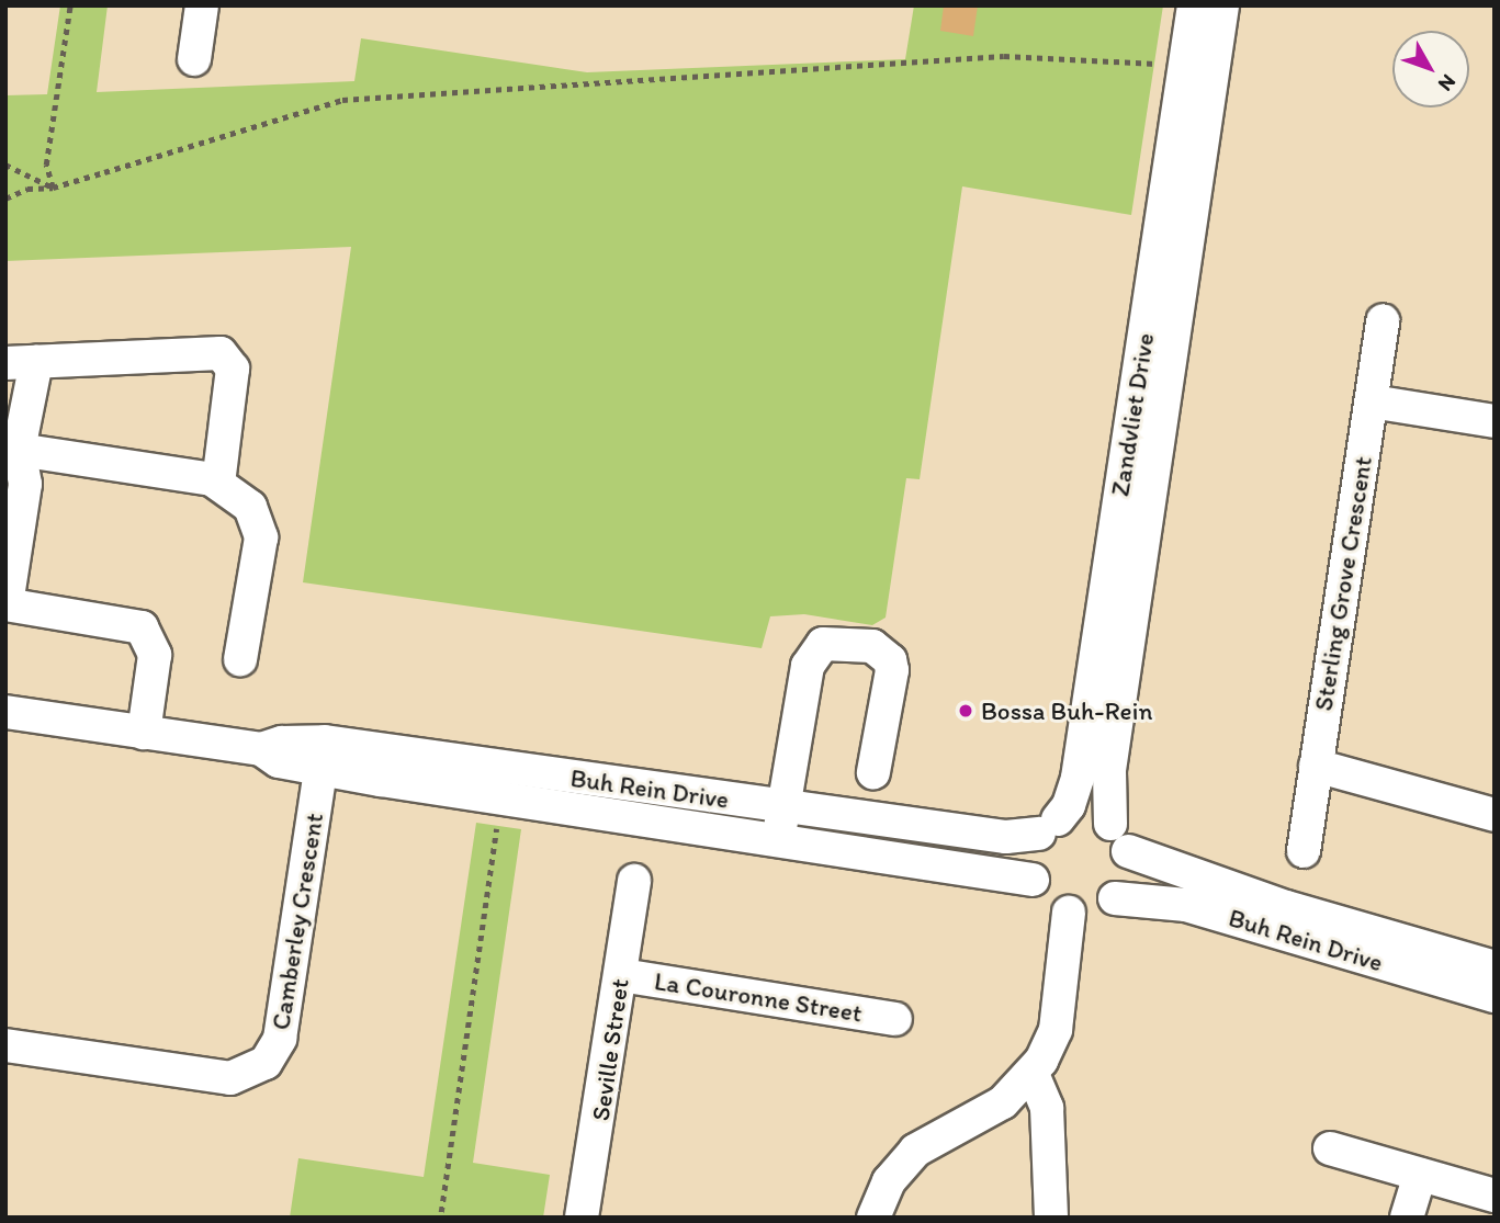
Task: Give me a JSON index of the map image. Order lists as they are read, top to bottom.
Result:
{
  "streets": {
    "street": [
      "Zandvliet Drive",
      "Sterling Grove Crescent",
      "Buh Rein Drive",
      "Camberley Crescent",
      "La Couronne Street",
      "Seville Street"
    ]
  },
  "crossings": [
    ["Zandvliet Drive", "Buh Rein Drive"],
    ["Buh Rein Drive", "Camberley Crescent"],
    ["La Couronne Street", "Seville Street"]
  ],
  "places": ["Bossa Buh-Rein"],
  "north": "bottom right"
}
